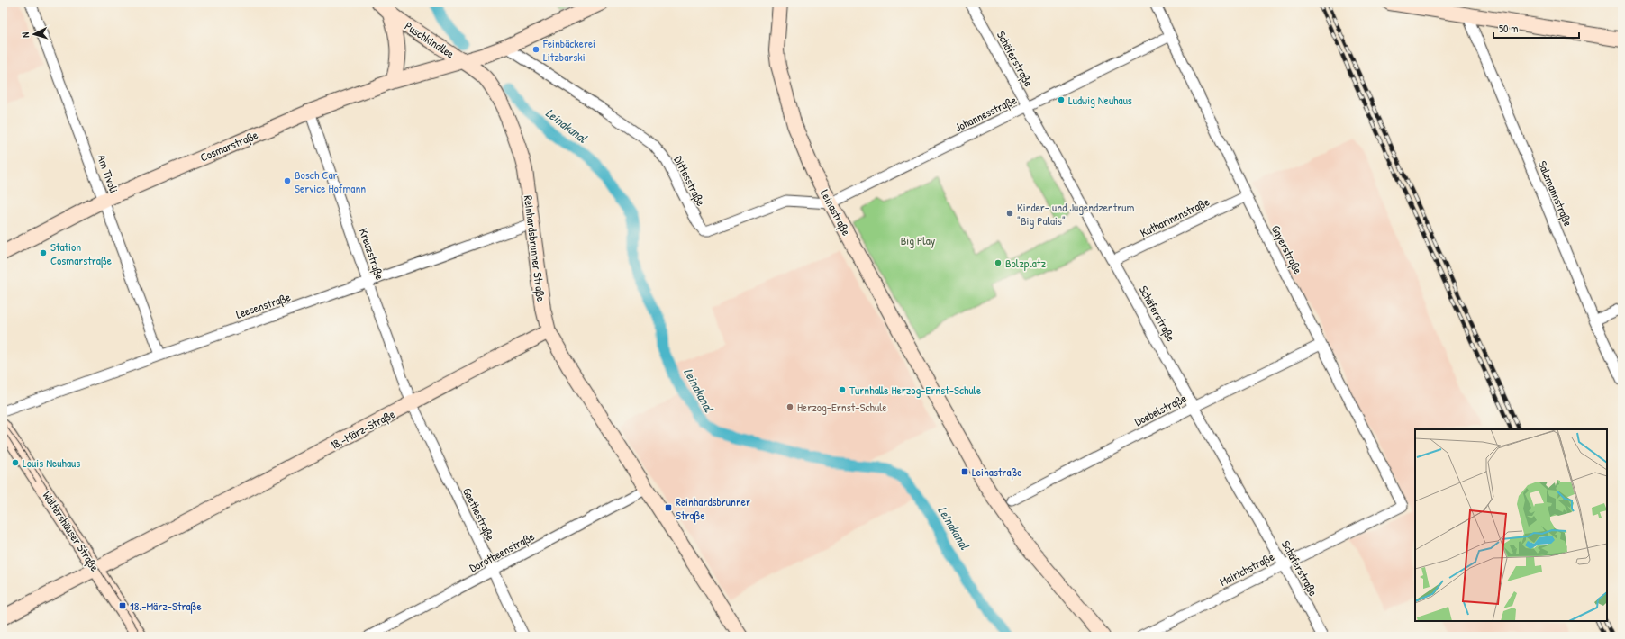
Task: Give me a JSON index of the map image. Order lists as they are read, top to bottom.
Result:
{
  "streets": {
    "street": [
      "Puschkinallee",
      "Schäferstraße",
      "Johannesstraße",
      "Cosmarstraße",
      "Am Tivoli",
      "Dittesstraße",
      "Salzmannstraße",
      "Leinastraße",
      "Katharinenstraße",
      "Reinhardsbrunner Straße",
      "Gayerstraße",
      "Kreuzstraße",
      "Leesenstraße",
      "Doebelstraße",
      "18.-März-Straße",
      "Goethestraße",
      "Waltershäuser Straße",
      "Dorotheenstraße",
      "Mairichstraße"
    ]
  },
  "crossings": [
    ["Puschkinallee", "Cosmarstraße"],
    ["Puschkinallee", "Reinhardsbrunner Straße"],
    ["Schäferstraße", "Johannesstraße"],
    ["Schäferstraße", "Katharinenstraße"],
    ["Schäferstraße", "Doebelstraße"],
    ["Schäferstraße", "Mairichstraße"],
    ["Johannesstraße", "Dittesstraße"],
    ["Johannesstraße", "Leinastraße"],
    ["Johannesstraße", "Gayerstraße"],
    ["Cosmarstraße", "Am Tivoli"],
    ["Cosmarstraße", "Dittesstraße"],
    ["Cosmarstraße", "Reinhardsbrunner Straße"],
    ["Cosmarstraße", "Kreuzstraße"],
    ["Am Tivoli", "Leesenstraße"],
    ["Dittesstraße", "Leinastraße"],
    ["Katharinenstraße", "Gayerstraße"],
    ["Reinhardsbrunner Straße", "Leesenstraße"],
    ["Reinhardsbrunner Straße", "18.-März-Straße"],
    ["Reinhardsbrunner Straße", "Dorotheenstraße"],
    ["Gayerstraße", "Doebelstraße"],
    ["Gayerstraße", "Mairichstraße"],
    ["Kreuzstraße", "Leesenstraße"],
    ["Kreuzstraße", "18.-März-Straße"],
    ["Kreuzstraße", "Goethestraße"],
    ["18.-März-Straße", "Goethestraße"],
    ["18.-März-Straße", "Waltershäuser Straße"],
    ["Goethestraße", "Dorotheenstraße"]
  ],
  "water": ["Leinakanal"],
  "parks": ["Big Play"],
  "places": {
    "other": [
      "Feinbäckerei Litzbarski",
      "Ludwig Neuhaus",
      "Bosch Car Service Hofmann",
      "Kinder- und Jugendzentrum \"Big Palais\"",
      "Station Cosmarstraße",
      "Bolzplatz",
      "Turnhalle Herzog-Ernst-Schule",
      "Herzog-Ernst-Schule",
      "Louis Neuhaus"
    ],
    "transit": ["Leinastraße", "Reinhardsbrunner Straße", "18.-März-Straße"]
  },
  "scale_bar": "50 m",
  "north": "left"
}
